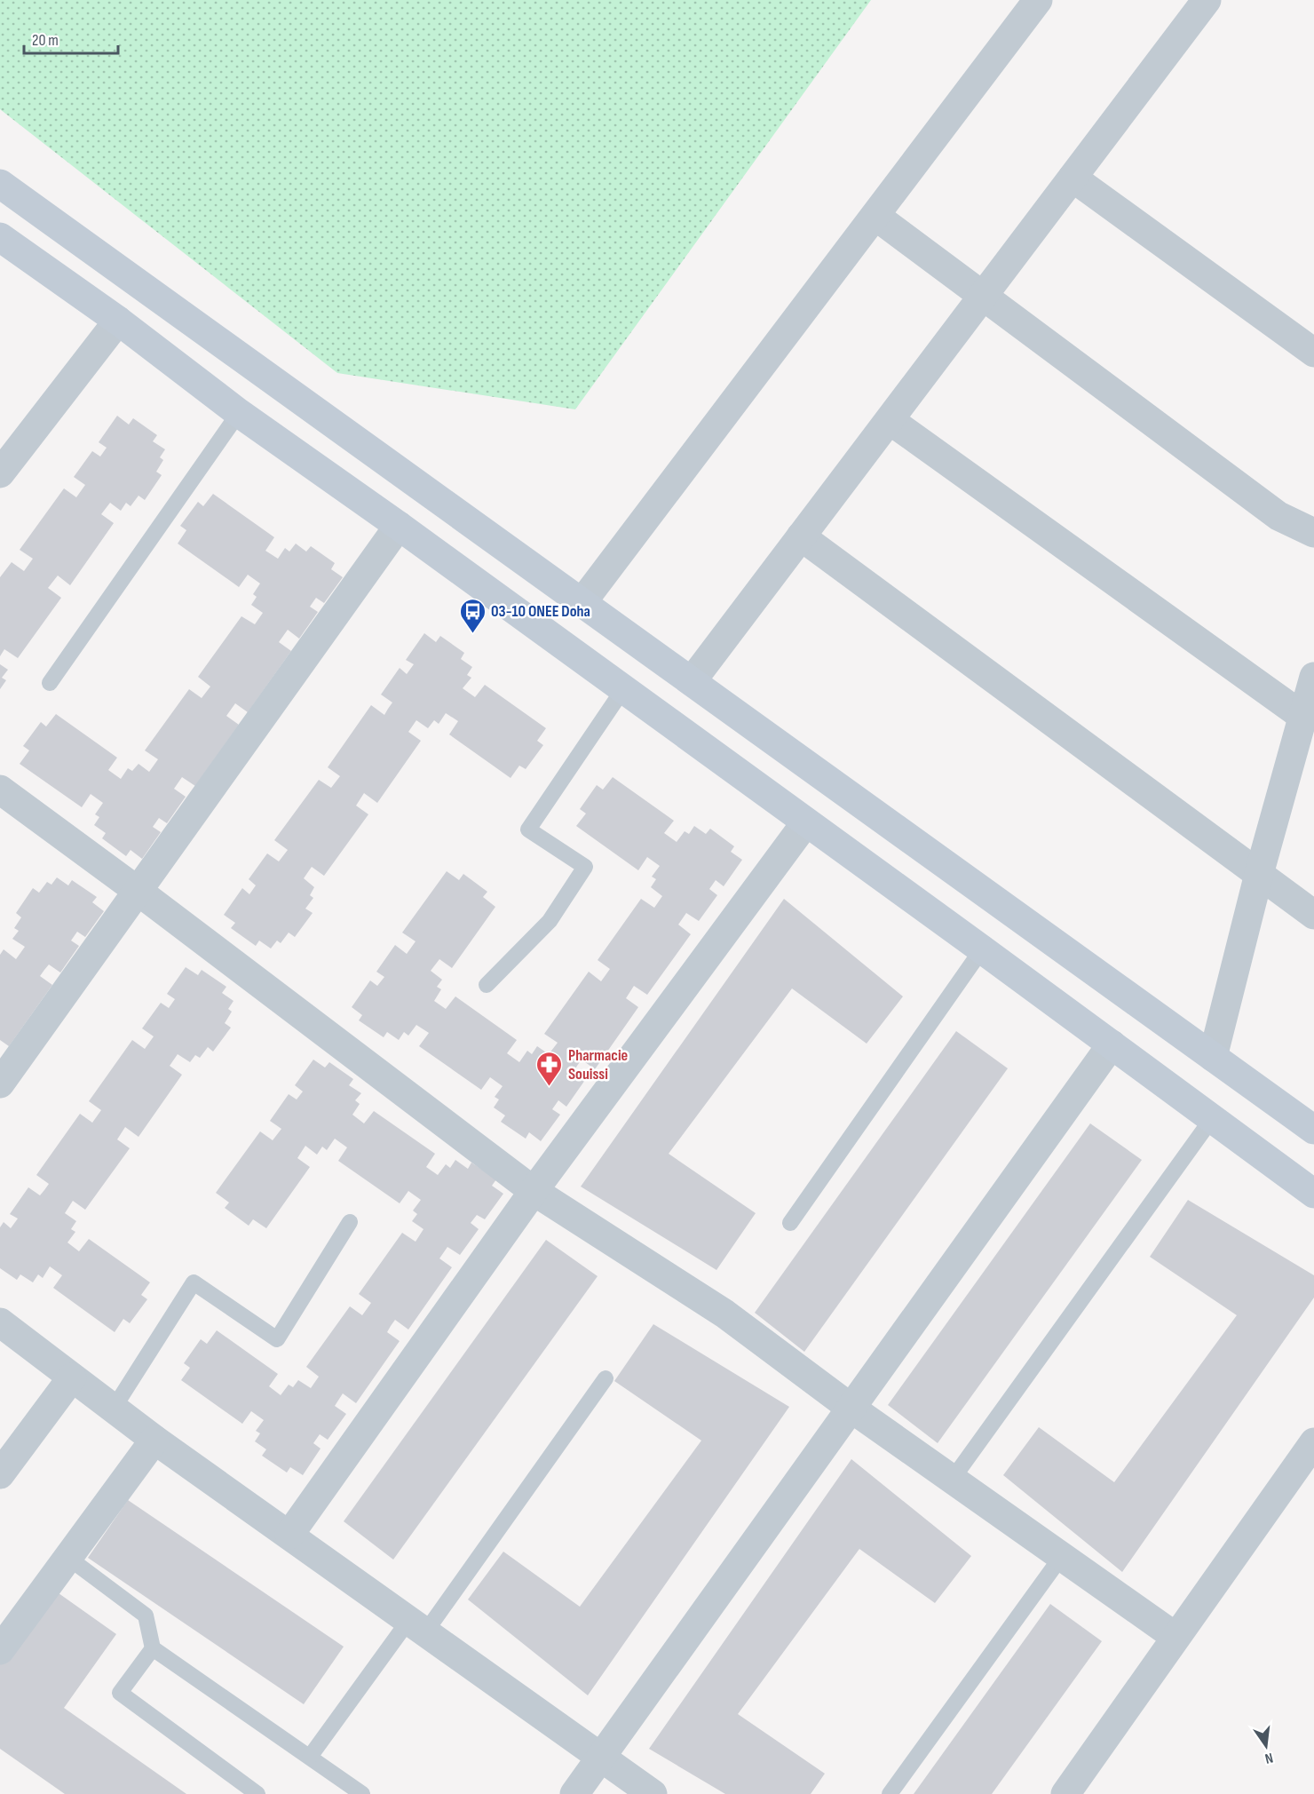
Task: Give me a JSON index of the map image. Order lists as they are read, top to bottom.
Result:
{
  "places": {
    "bus stop": ["03-10 ONEE Doha"],
    "pharmacy": ["Pharmacie Souissi"]
  },
  "scale_bar": "20 m",
  "north": "bottom"
}
